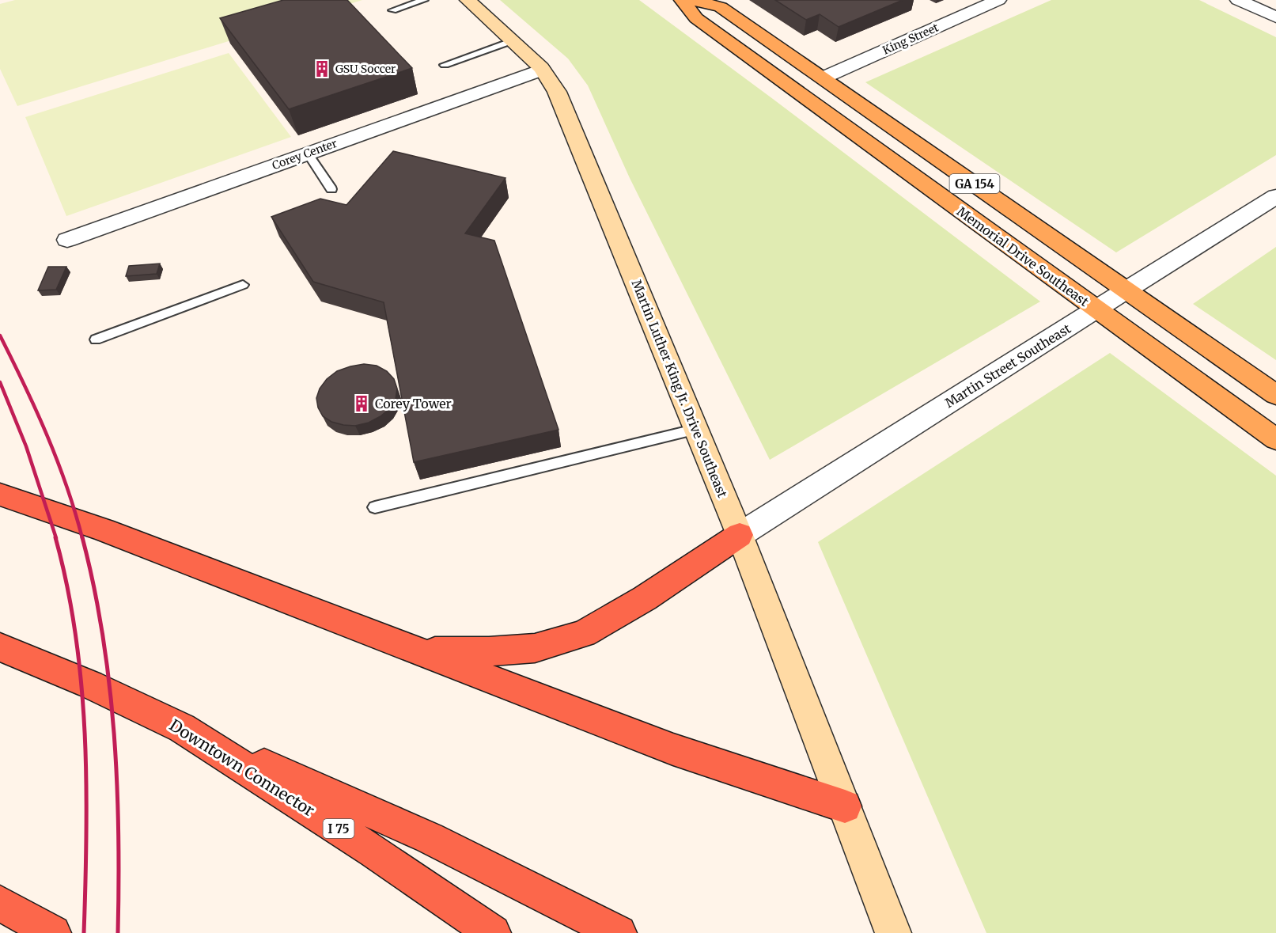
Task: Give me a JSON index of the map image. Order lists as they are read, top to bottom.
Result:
{
  "streets": {
    "highway": ["Downtown Connector", "I 75"],
    "main road": ["GA 154", "Memorial Drive Southeast", "Martin Luther King Jr. Drive Southeast"],
    "street": ["King Street", "Corey Center", "Martin Street Southeast"]
  },
  "crossings": [
    ["King Street", "GA 154"],
    ["Corey Center", "Martin Luther King Jr. Drive Southeast"],
    ["GA 154", "Martin Street Southeast"],
    ["Memorial Drive Southeast", "Martin Street Southeast"],
    ["Martin Street Southeast", "Martin Luther King Jr. Drive Southeast"]
  ],
  "places": {
    "building": ["GSU Soccer", "Corey Tower"]
  }
}
